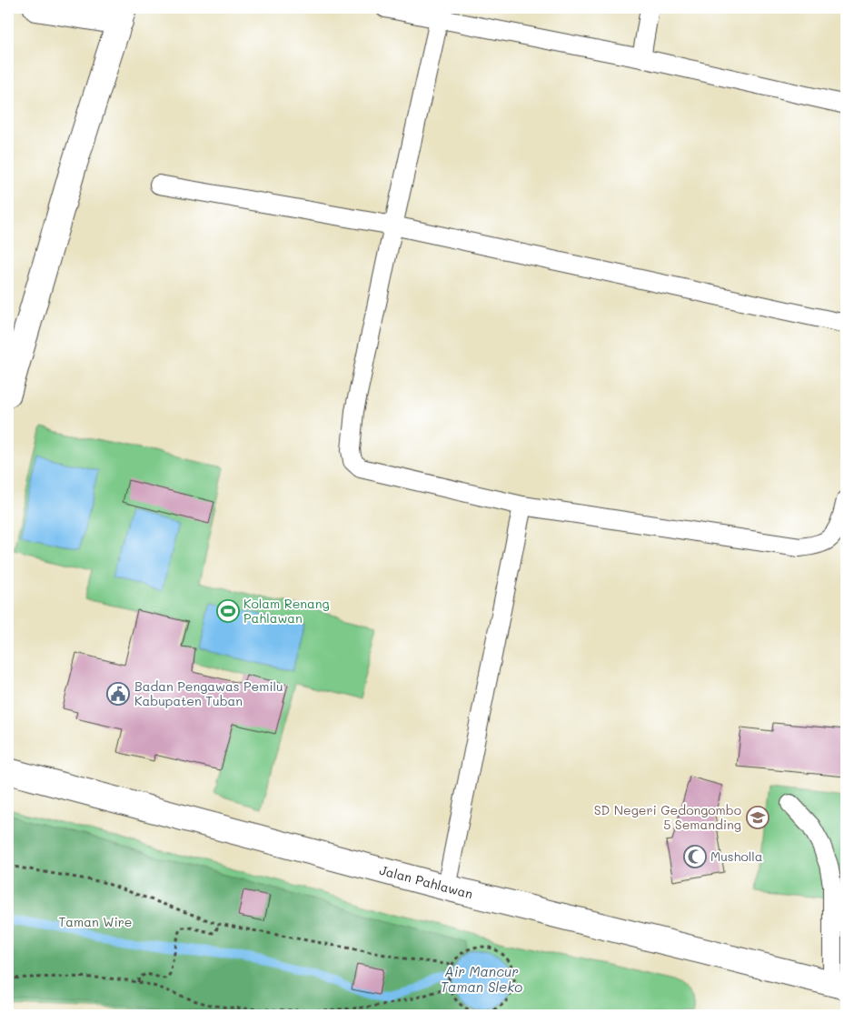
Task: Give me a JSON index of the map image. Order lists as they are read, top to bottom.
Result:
{
  "streets": {
    "main road": ["Jalan Pahlawan"]
  },
  "water": ["Air Mancur Taman Sleko"],
  "parks": ["Taman Wire"],
  "places": {
    "sports": ["Kolam Renang Pahlawan"],
    "public building": ["Badan Pengawas Pemilu Kabupaten Tuban"],
    "school or university": ["SD Negeri Gedongombo 5 Semanding"],
    "mosque": ["Musholla"]
  }
}
